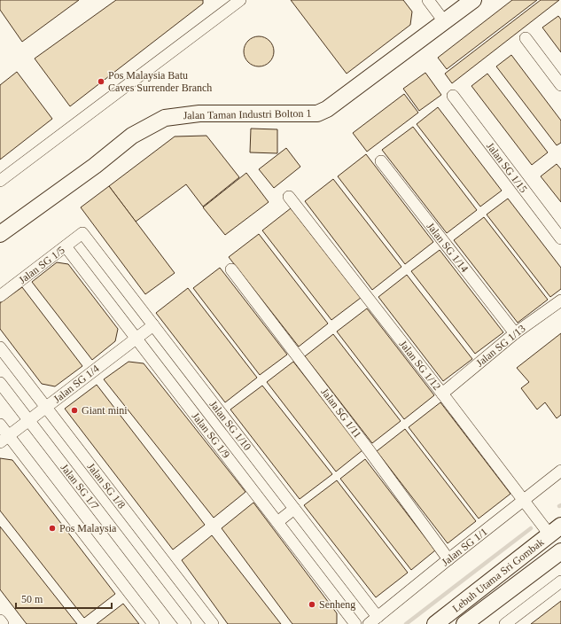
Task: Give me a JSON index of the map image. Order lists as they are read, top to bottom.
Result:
{
  "streets": {
    "street": [
      "Jalan Taman Industri Bolton 1",
      "Jalan SG 1/15",
      "Jalan SG 1/14",
      "Jalan SG 1/5",
      "Jalan SG 1/13",
      "Jalan SG 1/12",
      "Jalan SG 1/4",
      "Jalan SG 1/11",
      "Jalan SG 1/10",
      "Jalan SG 1/9",
      "Jalan SG 1/8",
      "Jalan SG 1/7",
      "Jalan SG 1/1",
      "Lebuh Utama Sri Gombak"
    ]
  },
  "crossings": [
    ["Jalan SG 1/14", "Jalan SG 1/13"],
    ["Jalan SG 1/5", "Jalan SG 1/10"],
    ["Jalan SG 1/5", "Jalan SG 1/9"],
    ["Jalan SG 1/13", "Jalan SG 1/12"],
    ["Jalan SG 1/12", "Jalan SG 1/1"],
    ["Jalan SG 1/12", "Lebuh Utama Sri Gombak"],
    ["Jalan SG 1/4", "Jalan SG 1/10"],
    ["Jalan SG 1/4", "Jalan SG 1/9"],
    ["Jalan SG 1/4", "Jalan SG 1/8"],
    ["Jalan SG 1/4", "Jalan SG 1/7"],
    ["Jalan SG 1/11", "Jalan SG 1/1"],
    ["Jalan SG 1/10", "Jalan SG 1/1"]
  ],
  "places": [
    "Pos Malaysia Batu Caves Surrender Branch",
    "Giant mini",
    "Pos Malaysia",
    "Senheng"
  ],
  "scale_bar": "50 m"
}
